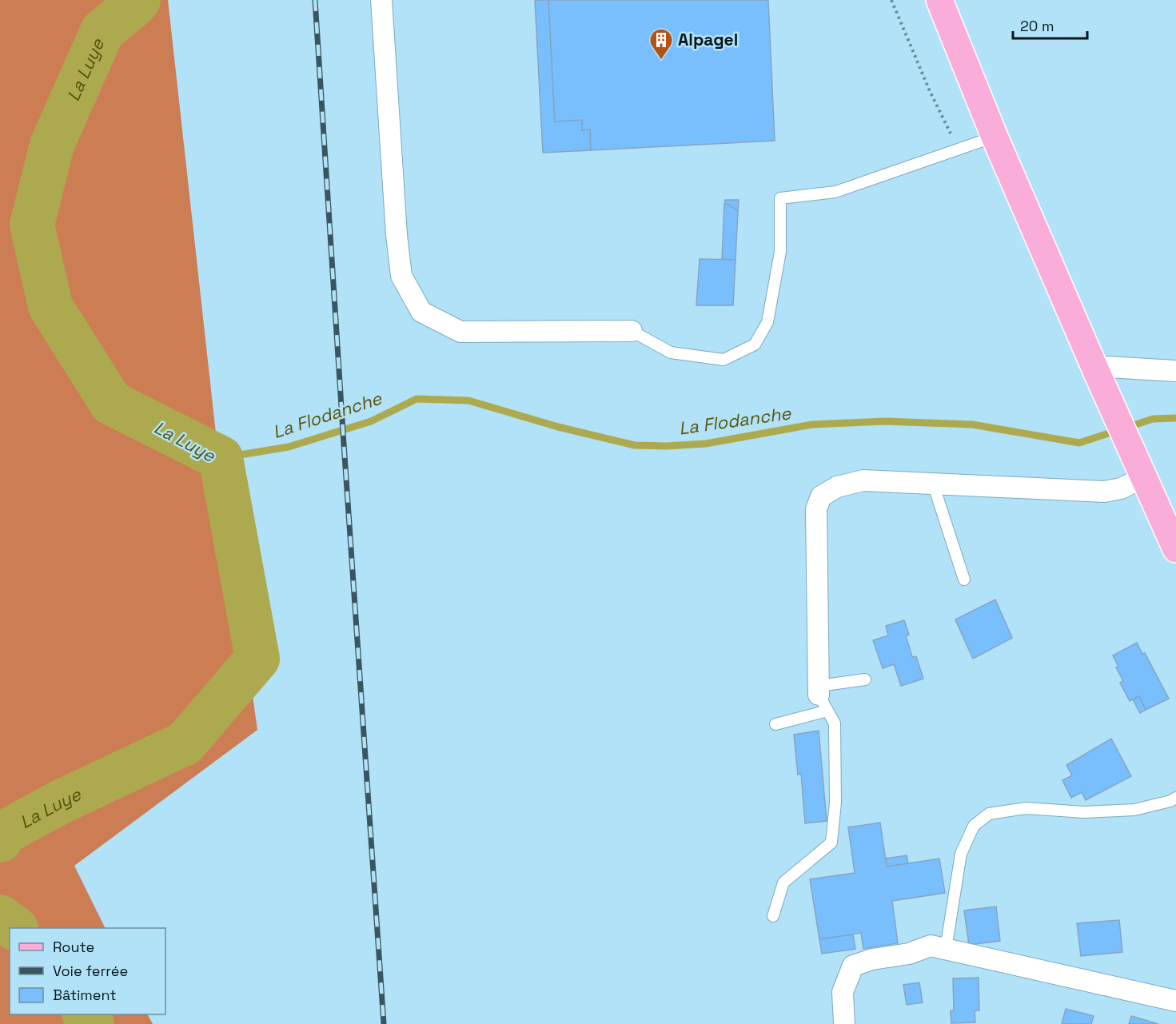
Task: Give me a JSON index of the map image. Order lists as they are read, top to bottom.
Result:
{
  "water": ["La Luye", "La Flodanche"],
  "places": {
    "building": ["Alpagel"]
  },
  "legend": ["Route", "Voie ferrée", "Bâtiment"],
  "scale_bar": "20 m"
}
